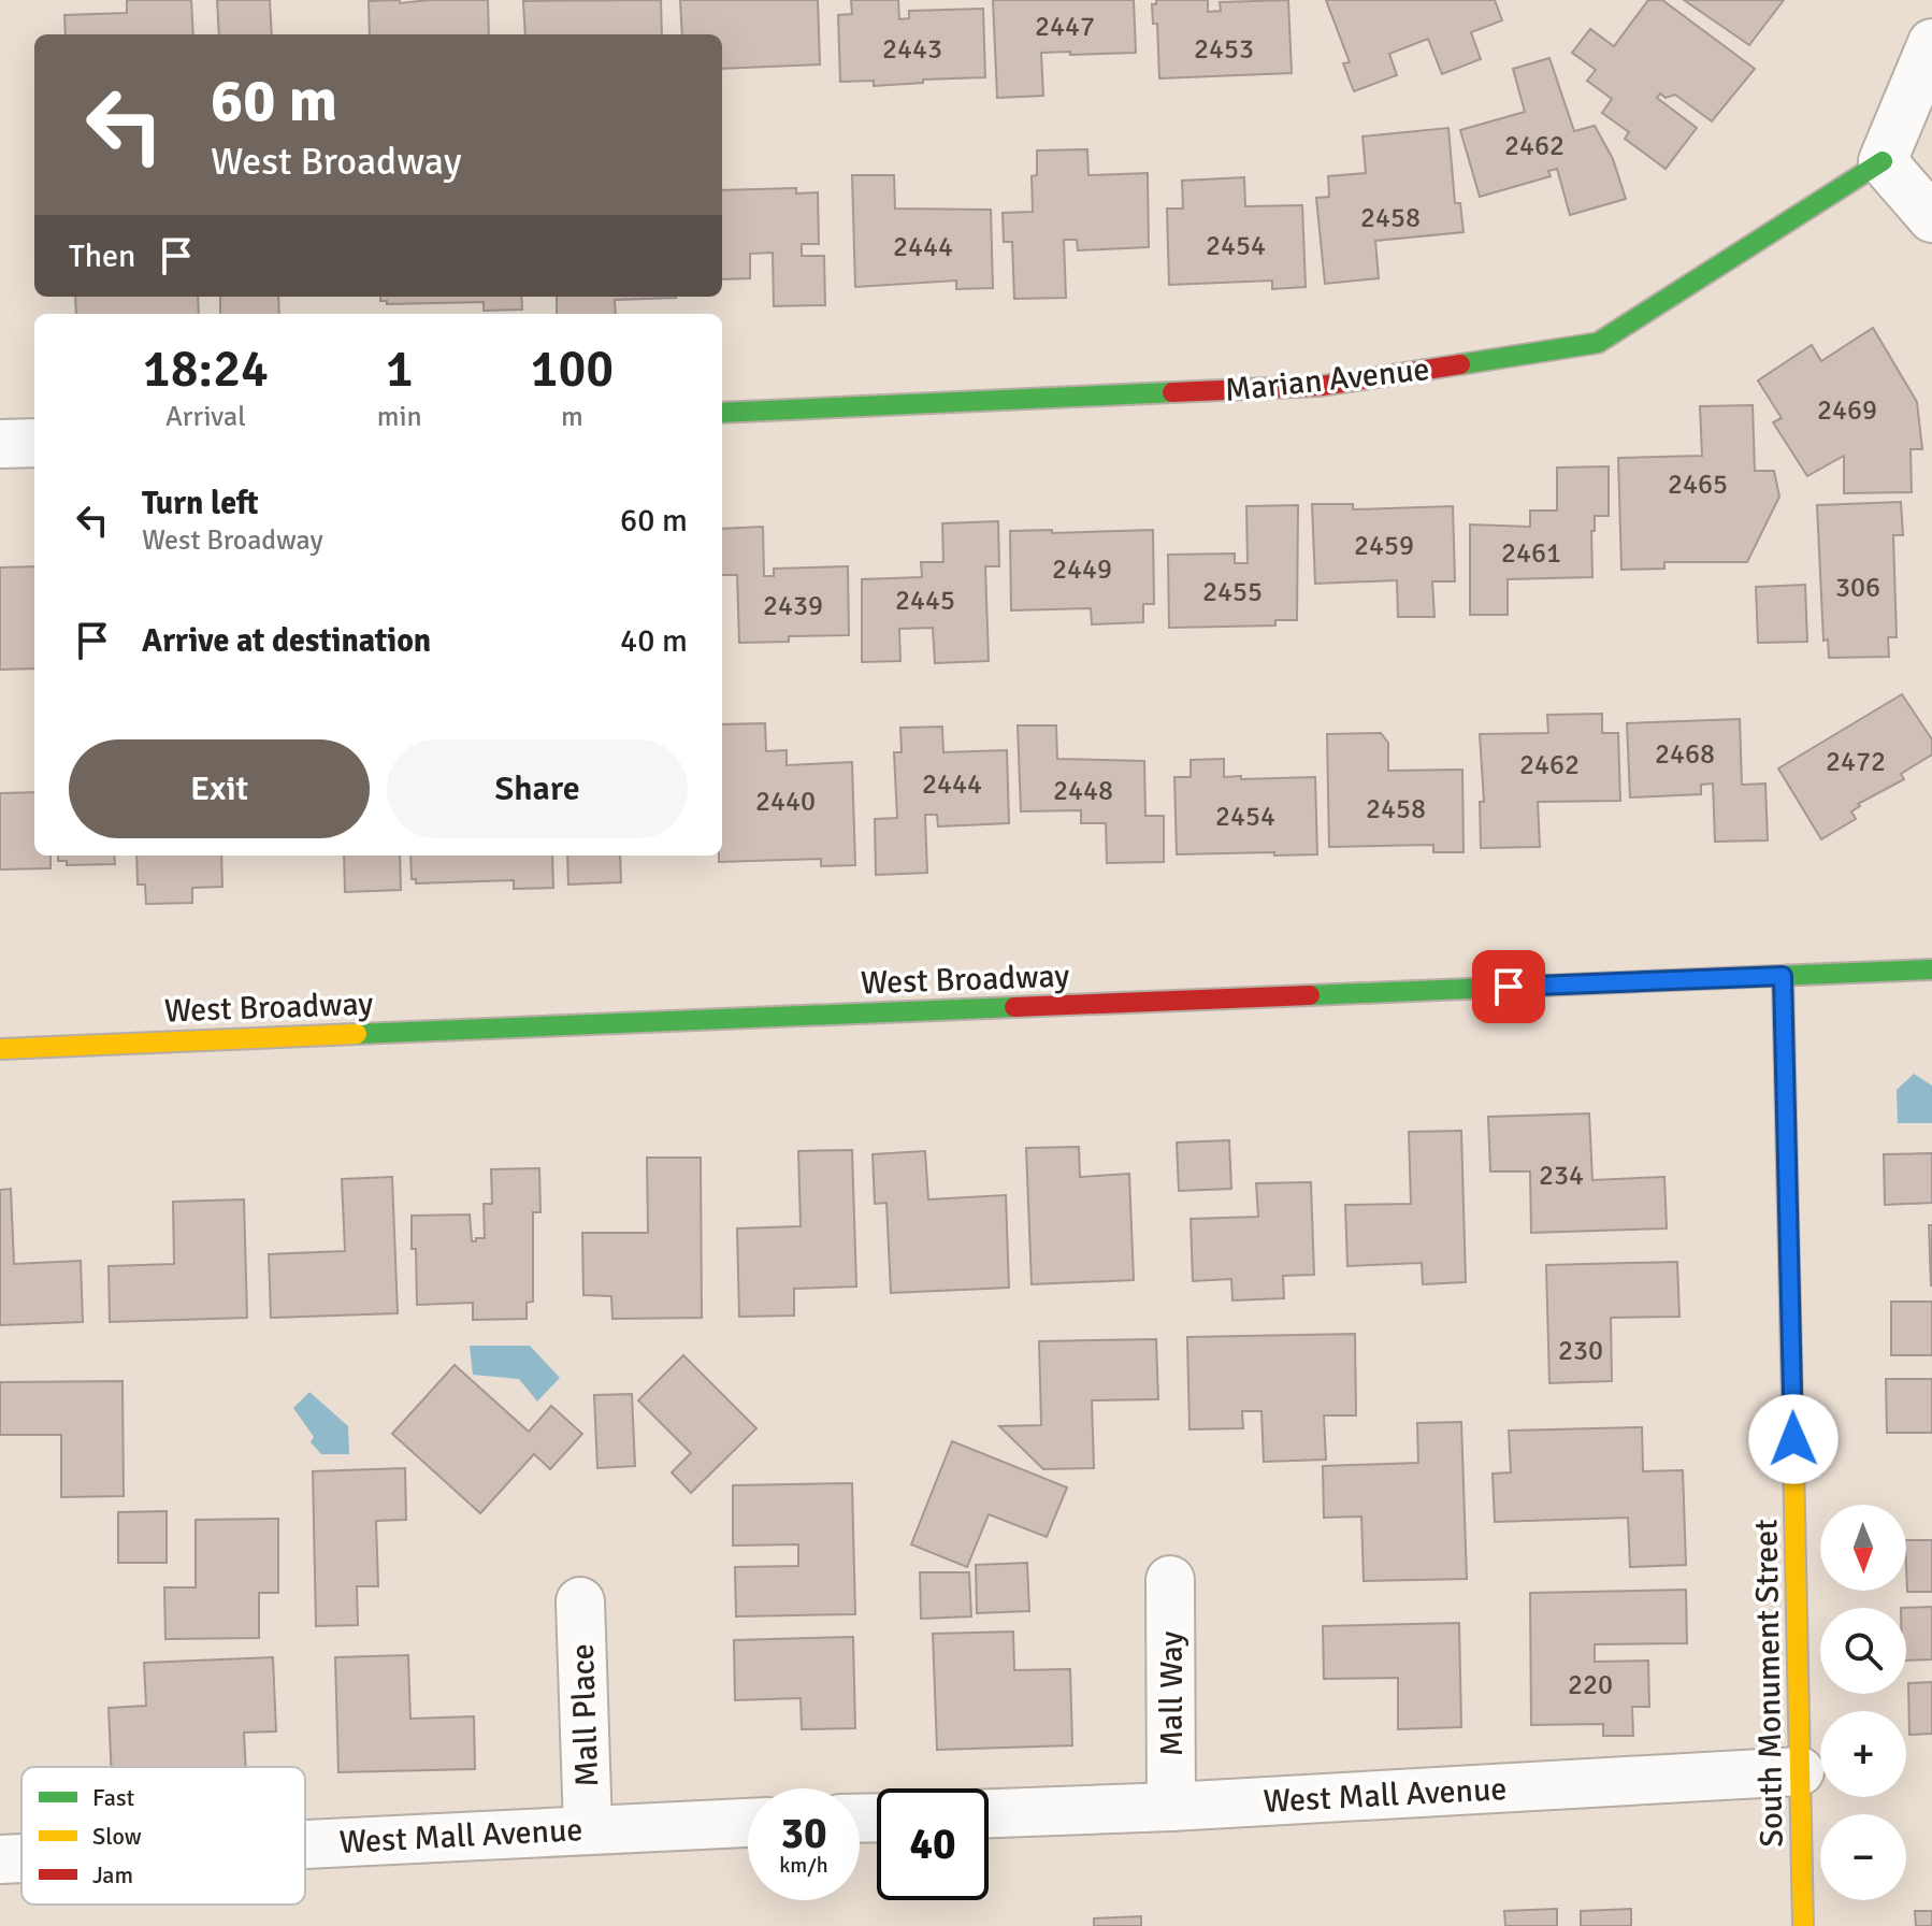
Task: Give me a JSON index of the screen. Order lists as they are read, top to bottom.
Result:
{
  "streets": {
    "street": [
      "Marian Avenue",
      "West Broadway",
      "South Monument Street",
      "Mall Way",
      "Mall Place",
      "West Mall Avenue"
    ]
  },
  "crossings": [
    ["West Broadway", "South Monument Street"],
    ["South Monument Street", "West Mall Avenue"],
    ["Mall Way", "West Mall Avenue"],
    ["Mall Place", "West Mall Avenue"]
  ],
  "house_numbers": [
    "2447",
    "2443",
    "2453",
    "2462",
    "2458",
    "2454",
    "2444",
    "2469",
    "2465",
    "2459",
    "2461",
    "2449",
    "306",
    "2455",
    "2445",
    "2439",
    "2468",
    "2472",
    "2462",
    "2444",
    "2448",
    "2440",
    "2458",
    "2454",
    "234",
    "230",
    "220"
  ],
  "legend": ["Fast", "Slow", "Jam"],
  "north": "bottom",
  "page": {
    "turn": ["60 m", "West Broadway"],
    "then": "Then",
    "eta": [
      "18:24",
      "Arrival",
      "1",
      "min",
      "100",
      "m"
    ],
    "list": [
      {
        "name": "Turn left",
        "note": "West Broadway",
        "value": "60 m"
      },
      {
        "name": "Arrive at destination",
        "value": "40 m"
      }
    ],
    "buttons": ["Exit", "Share"],
    "map_buttons": ["+", "−"],
    "speed": "30 km/h",
    "limit": "40"
  }
}
